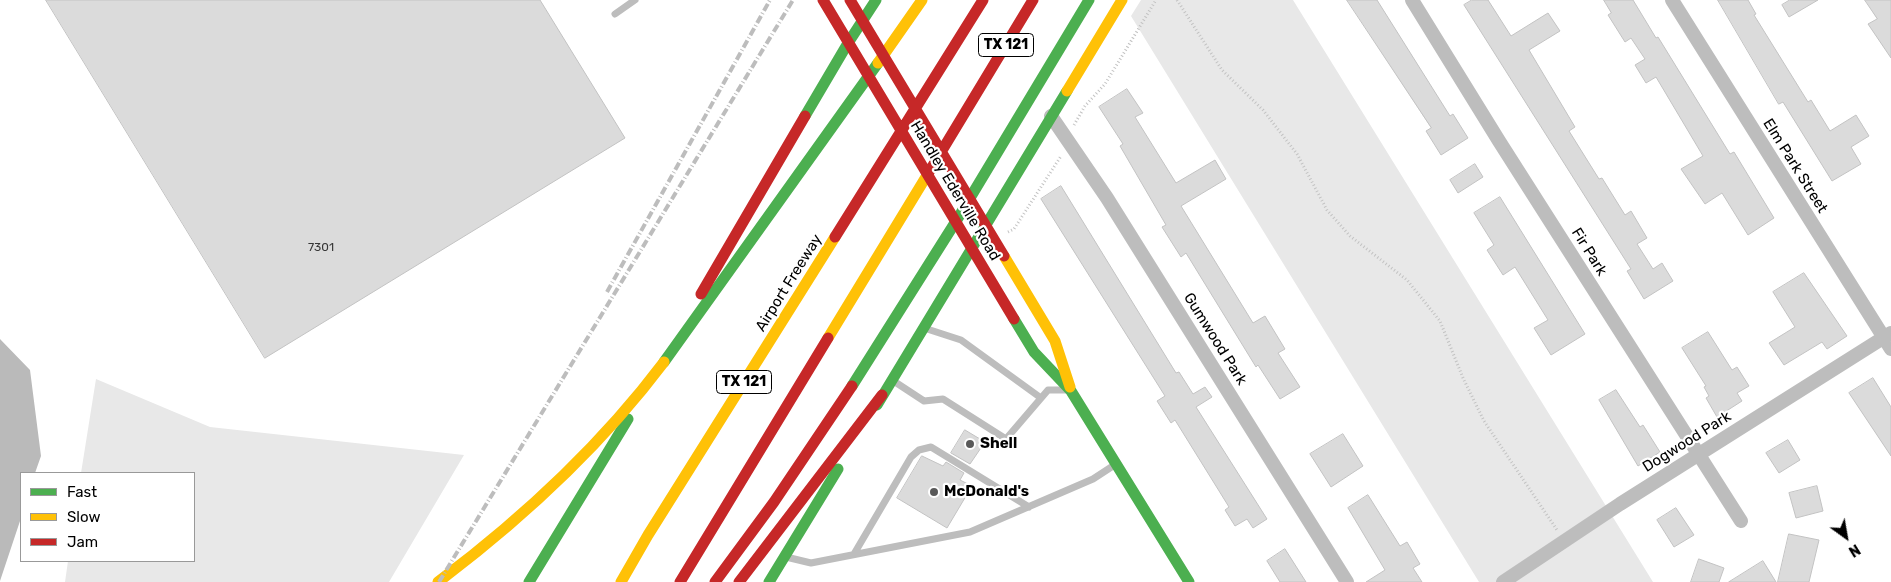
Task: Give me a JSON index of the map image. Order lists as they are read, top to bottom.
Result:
{
  "streets": {
    "main road": ["TX 121", "Handley Ederville Road", "Airport Freeway"],
    "street": [
      "Elm Park Street",
      "Fir Park",
      "Gumwood Park",
      "Dogwood Park"
    ]
  },
  "crossings": [
    ["Elm Park Street", "Dogwood Park"],
    ["Fir Park", "Dogwood Park"]
  ],
  "places": ["Shell", "McDonald's"],
  "house_numbers": ["7301"],
  "legend": ["Fast", "Slow", "Jam"],
  "north": "bottom right"
}
